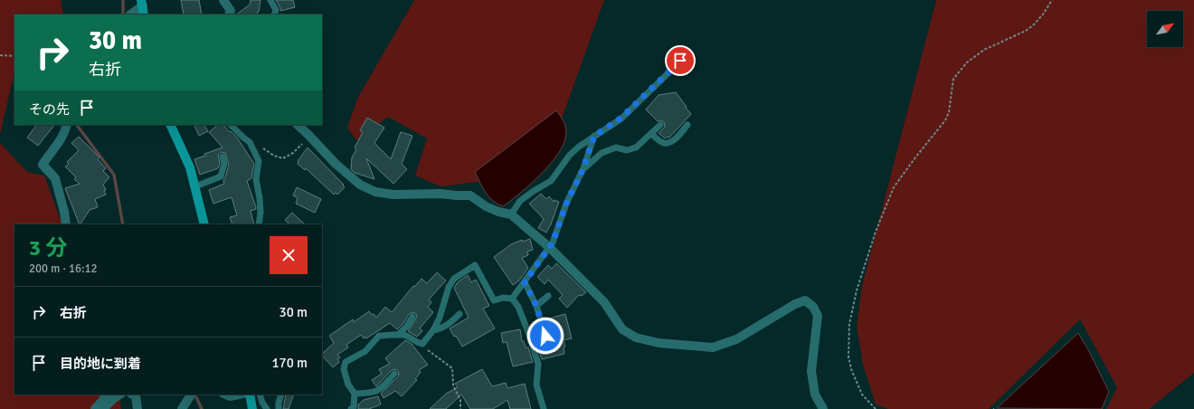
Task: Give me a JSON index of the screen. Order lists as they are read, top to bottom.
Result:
{
  "north": "top right",
  "page": {
    "turn": ["30 m", "右折"],
    "then": "その先",
    "heading": ["3 分", "200 m · 16:12"],
    "list": [
      {
        "name": "右折",
        "value": "30 m"
      },
      {
        "name": "目的地に到着",
        "value": "170 m"
      }
    ]
  }
}
